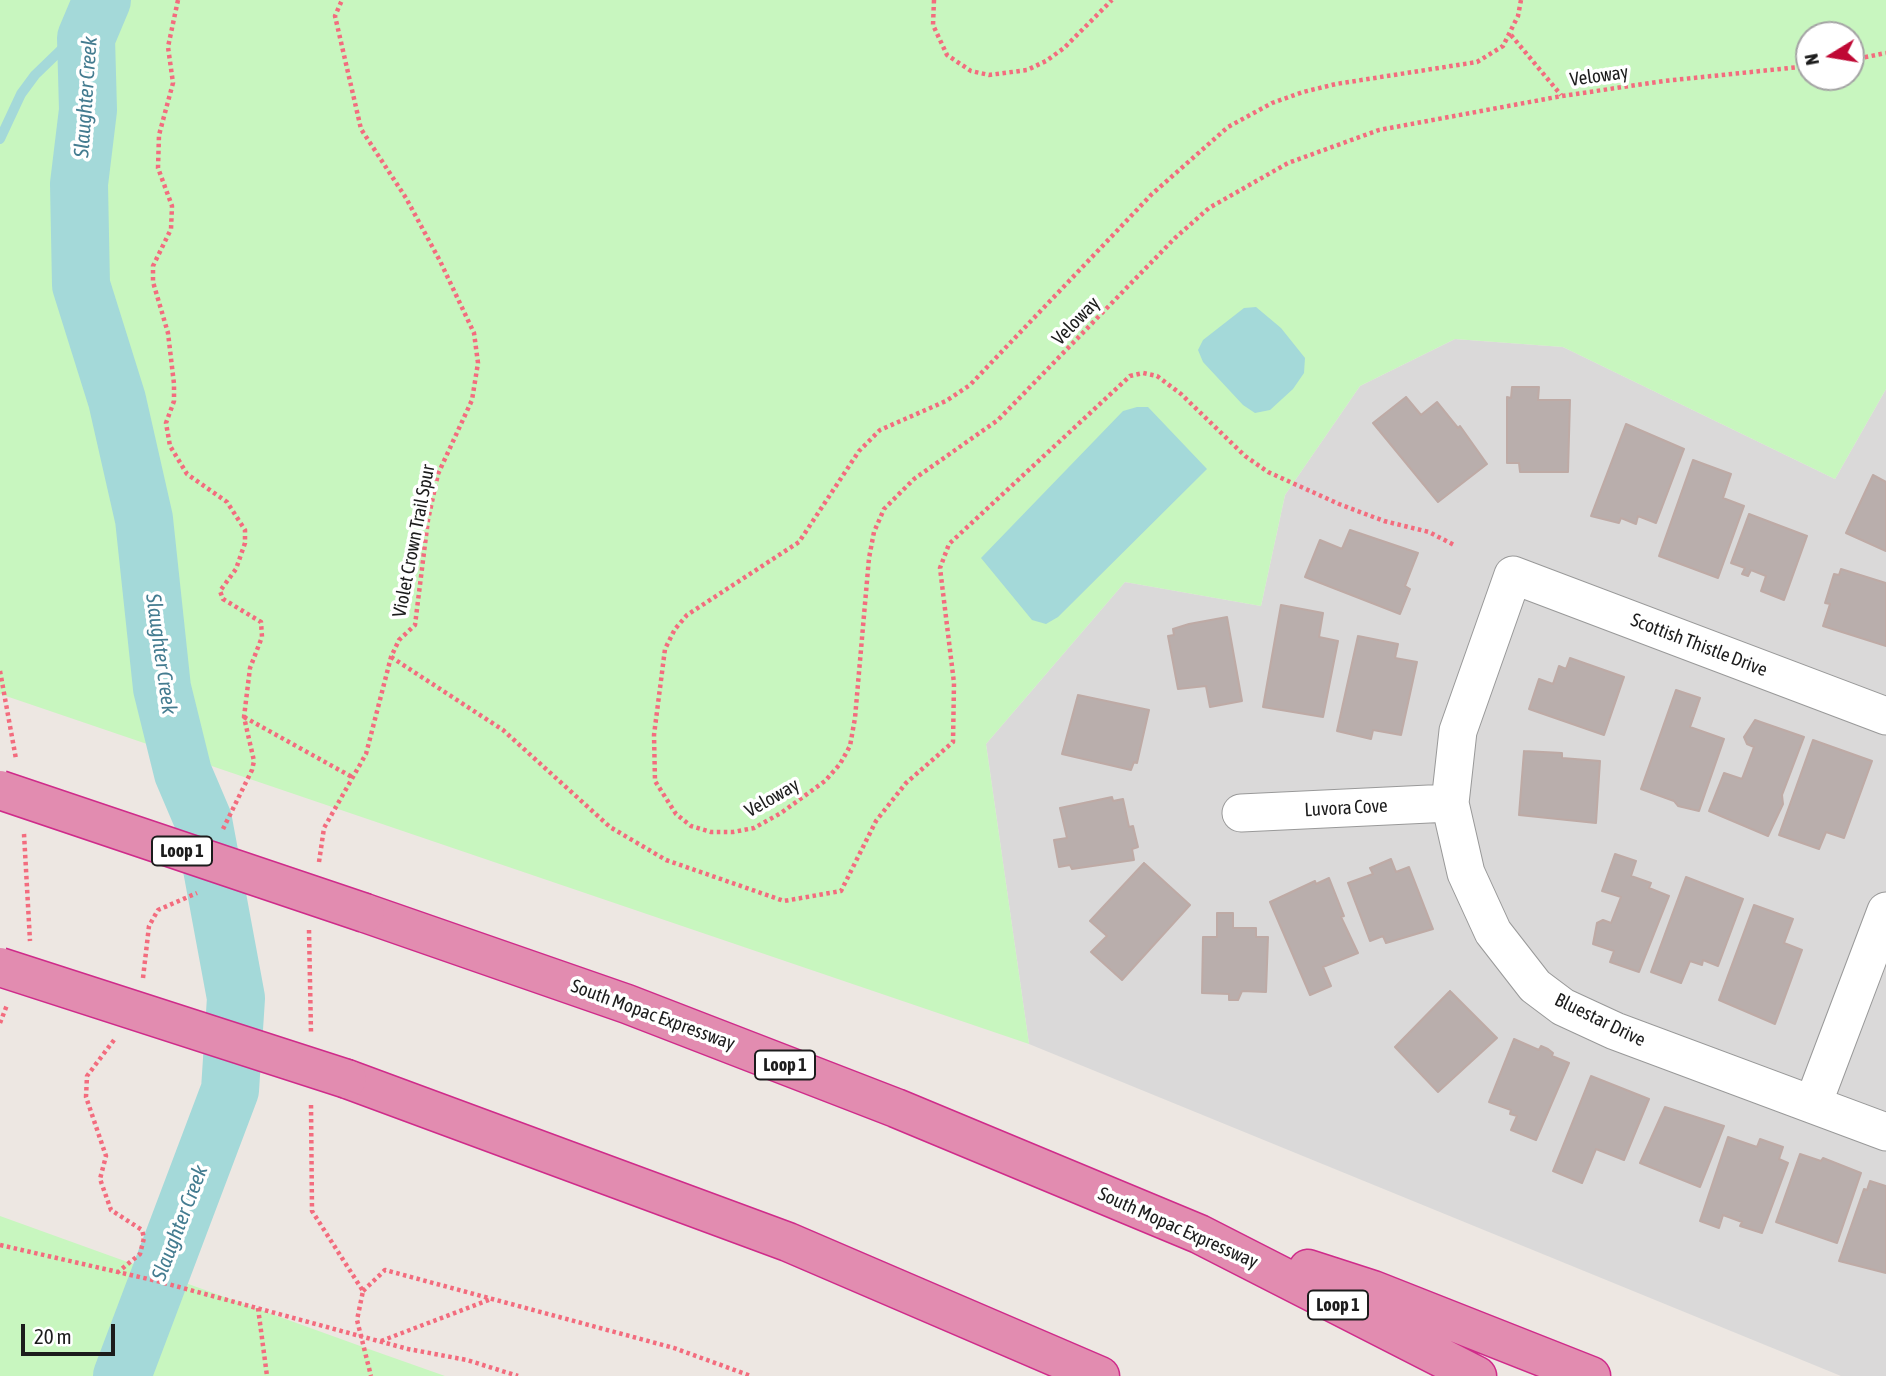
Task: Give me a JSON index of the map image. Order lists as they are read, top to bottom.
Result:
{
  "streets": {
    "highway": ["Loop 1", "South Mopac Expressway"],
    "street": ["Scottish Thistle Drive", "Luvora Cove", "Bluestar Drive"],
    "path": ["Veloway", "Violet Crown Trail Spur"]
  },
  "crossings": [
    ["Scottish Thistle Drive", "Bluestar Drive"],
    ["Luvora Cove", "Bluestar Drive"]
  ],
  "water": ["Slaughter Creek"],
  "scale_bar": "20 m",
  "north": "left"
}
